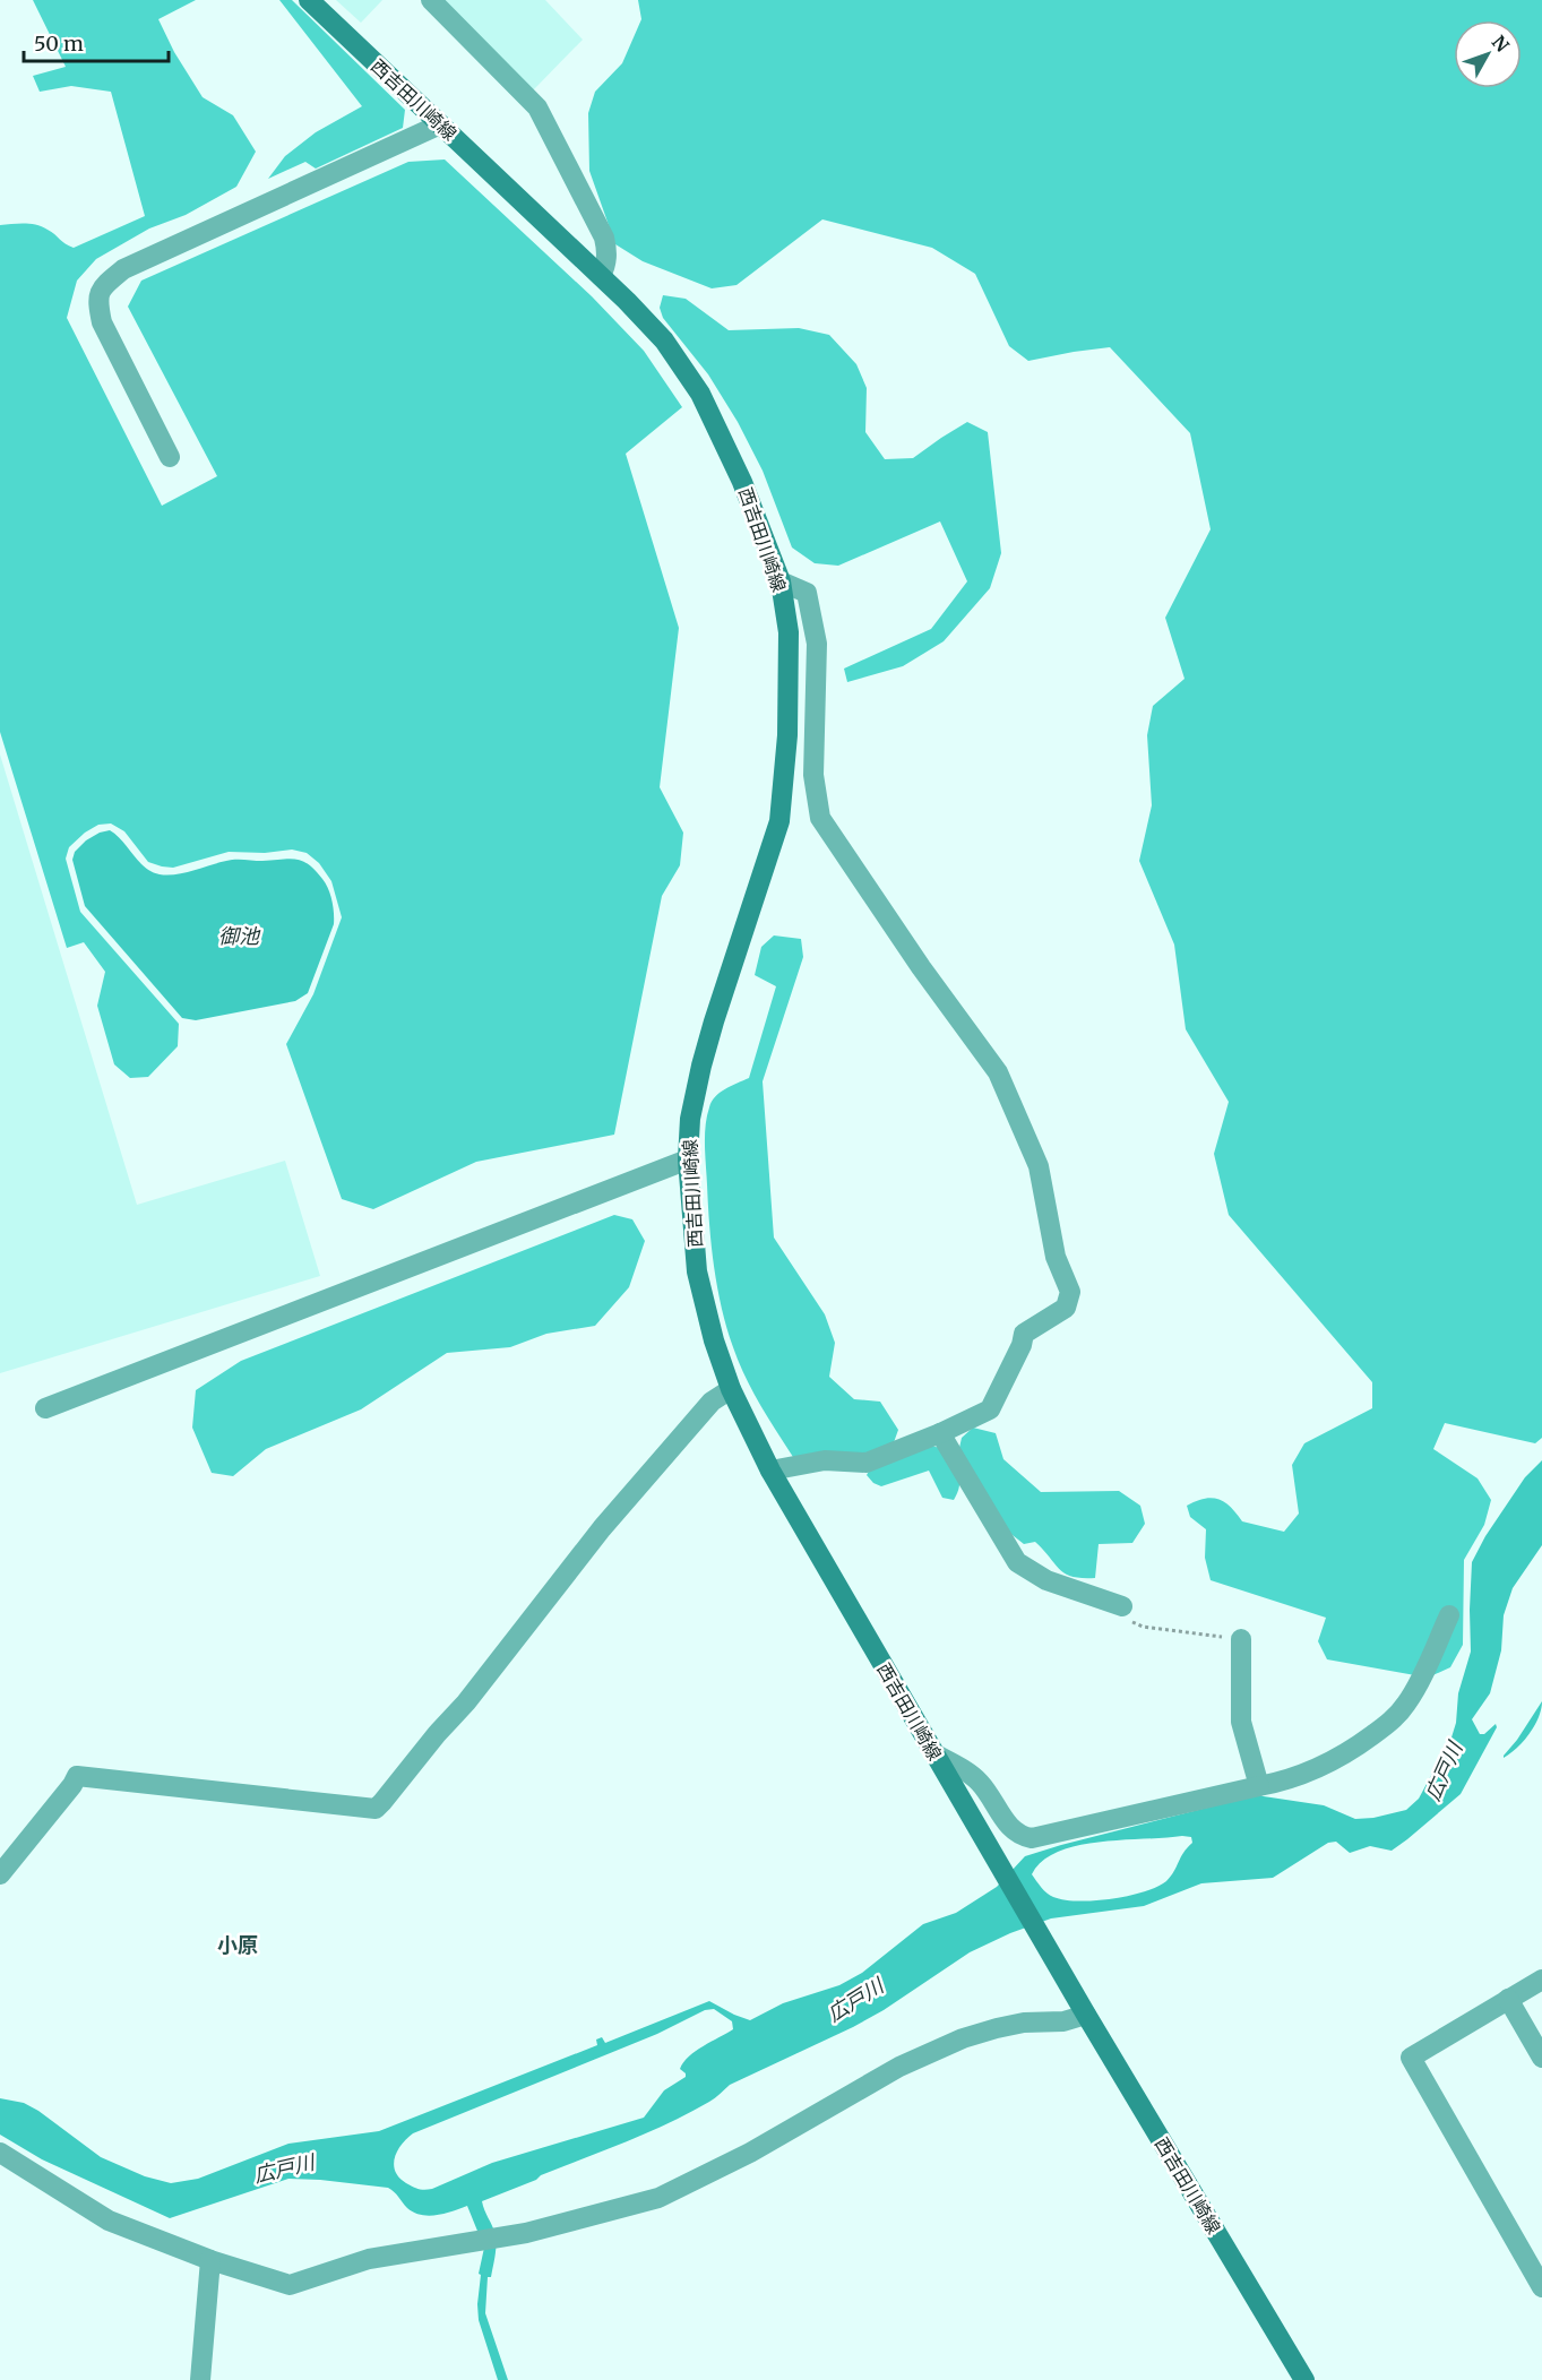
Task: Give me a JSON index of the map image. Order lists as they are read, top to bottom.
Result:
{
  "streets": {
    "main road": ["西吉田川崎線"]
  },
  "districts": ["小原"],
  "water": ["御池", "広戸川"],
  "scale_bar": "50 m",
  "north": "top right"
}
